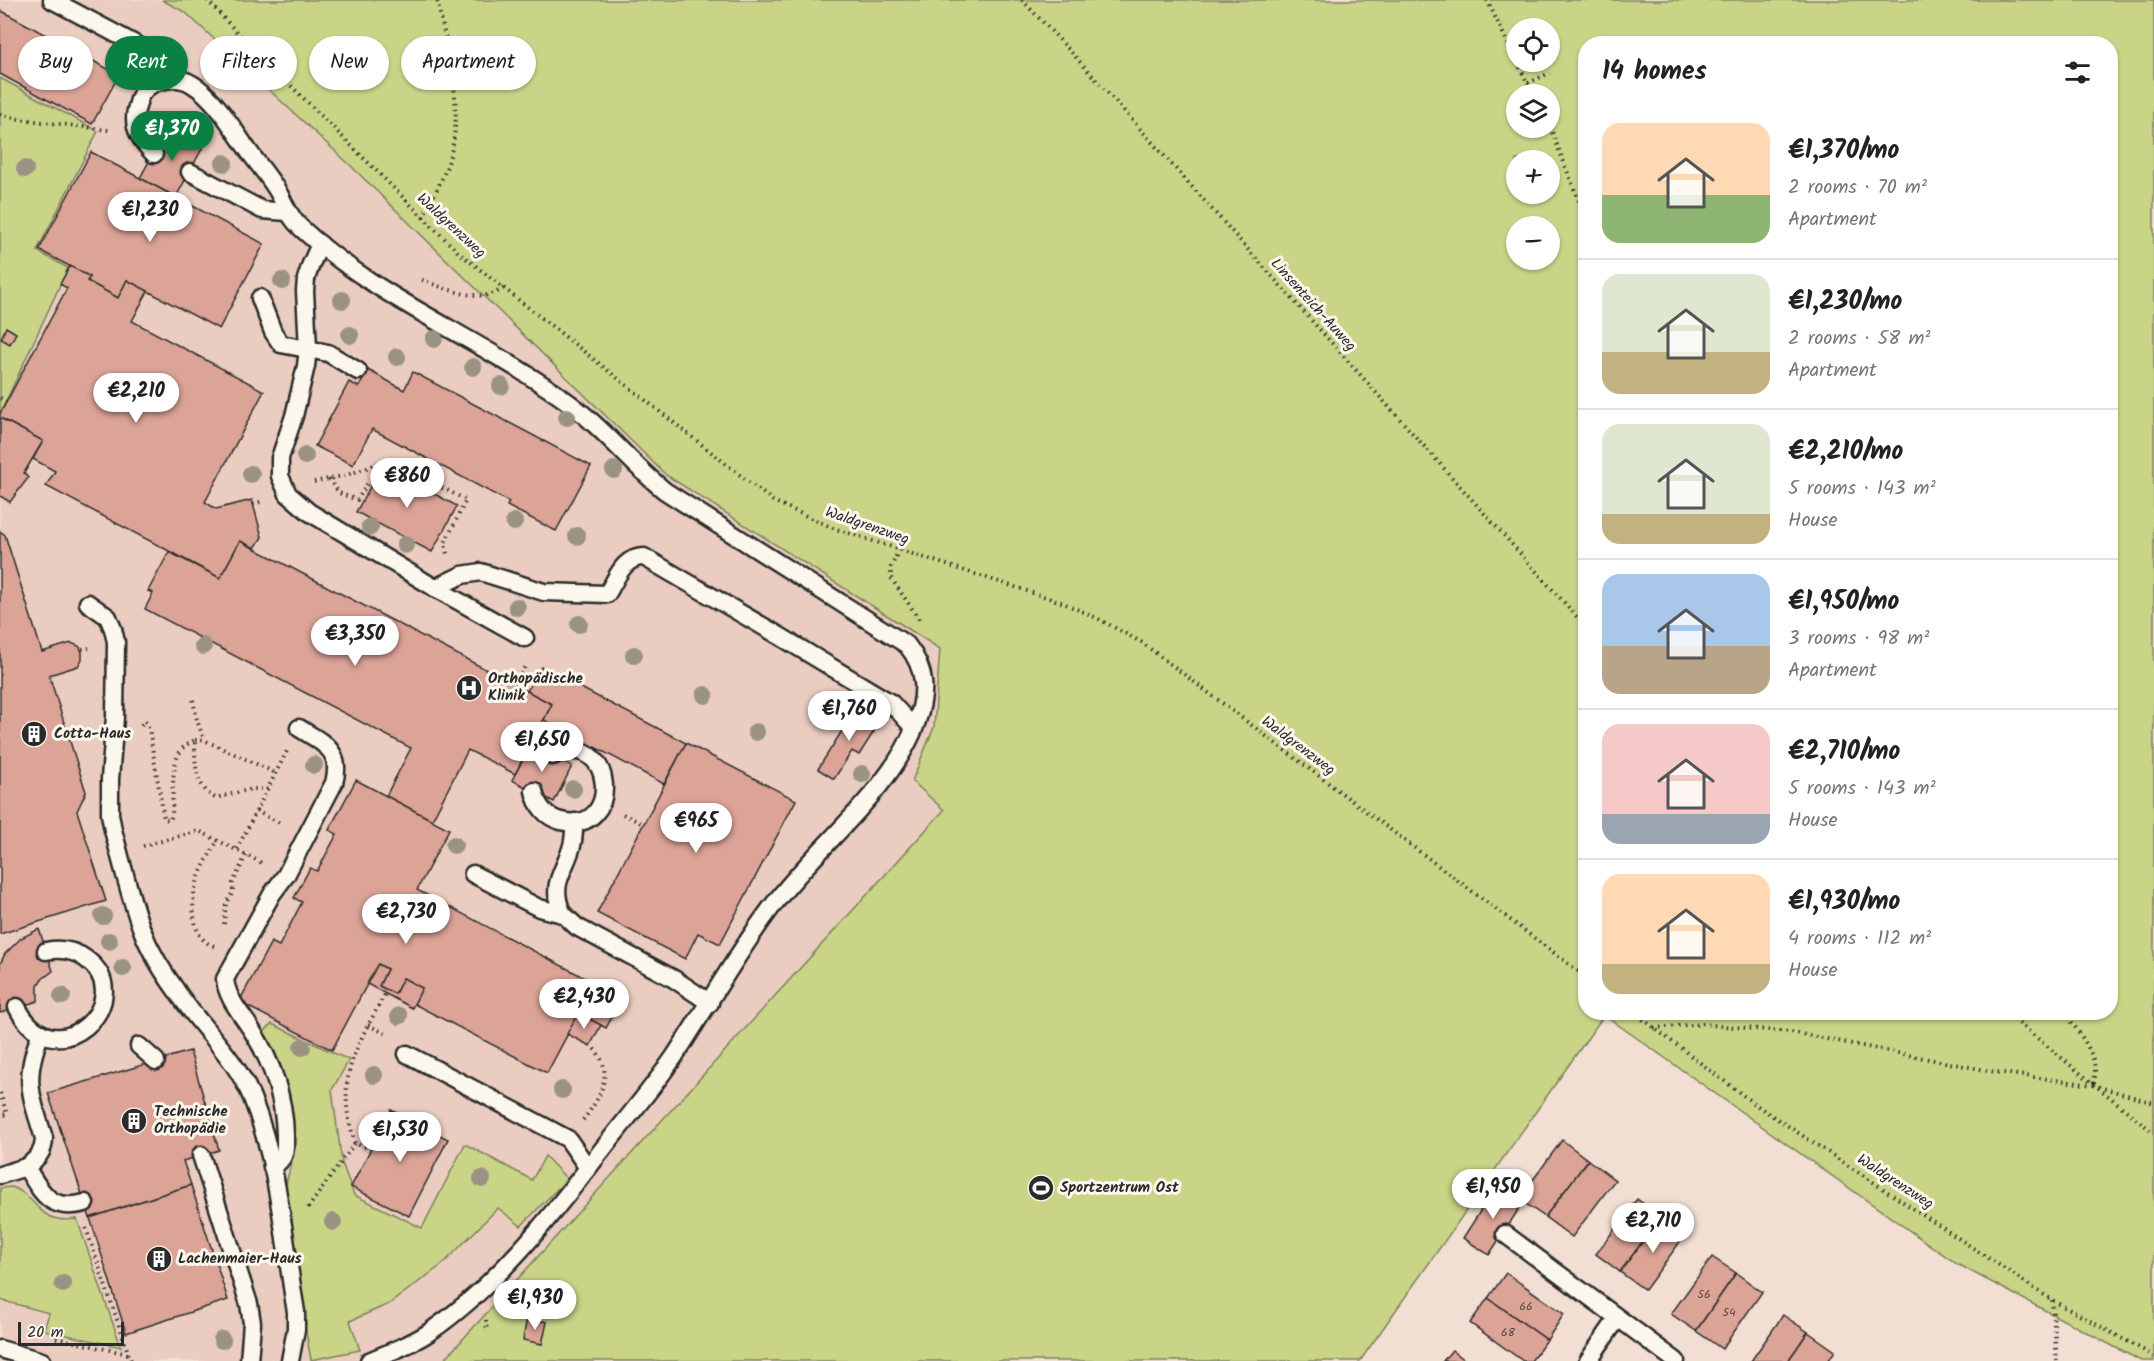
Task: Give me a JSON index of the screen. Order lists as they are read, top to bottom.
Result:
{
  "streets": {
    "path": ["Waldgrenzweg", "Linsenteich-Auweg"]
  },
  "places": {
    "hospital": ["Orthopädische Klinik"],
    "building": ["Cotta-Haus", "Technische Orthopädie", "Lachenmaier-Haus"],
    "sports": ["Sportzentrum Ost"]
  },
  "house_numbers": [
    "56",
    "66",
    "54",
    "68"
  ],
  "scale_bar": "20 m",
  "page": {
    "map_buttons": ["+", "−"],
    "chip": [
      "Buy",
      "Rent",
      "Filters",
      "New",
      "Apartment"
    ],
    "heading": "14 homes",
    "list": [
      {
        "name": "€1,370/mo",
        "note": "2 rooms · 70 m² · Apartment"
      },
      {
        "name": "€1,230/mo",
        "note": "2 rooms · 58 m² · Apartment"
      },
      {
        "name": "€2,210/mo",
        "note": "5 rooms · 143 m² · House"
      },
      {
        "name": "€1,950/mo",
        "note": "3 rooms · 98 m² · Apartment"
      },
      {
        "name": "€2,710/mo",
        "note": "5 rooms · 143 m² · House"
      },
      {
        "name": "€1,930/mo",
        "note": "4 rooms · 112 m² · House"
      }
    ],
    "price": [
      "€1,370",
      "€1,230",
      "€2,210",
      "€860",
      "€3,350",
      "€1,760",
      "€1,650",
      "€965",
      "€2,730",
      "€2,430",
      "€1,530",
      "€1,950",
      "€2,710",
      "€1,930"
    ],
    "scale": "20 m"
  }
}
